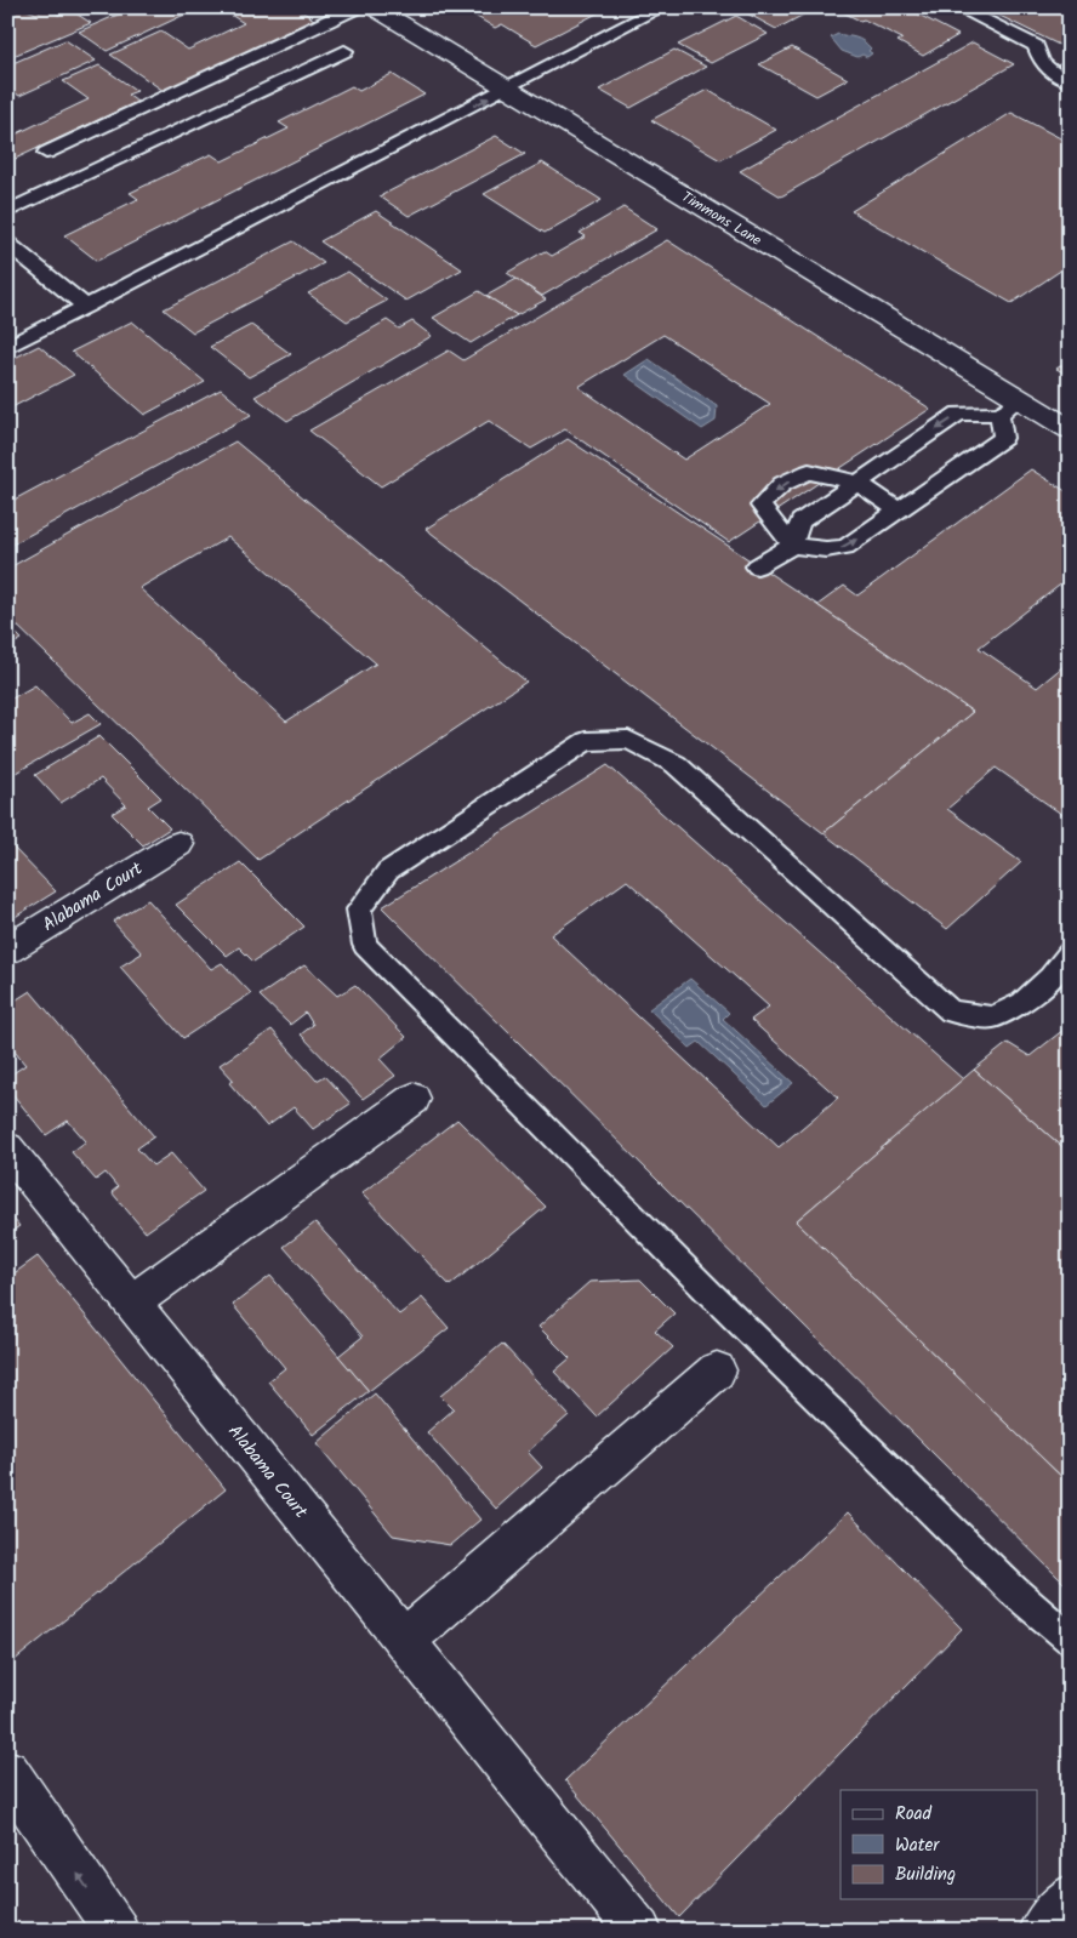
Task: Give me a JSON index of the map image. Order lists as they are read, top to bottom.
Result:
{
  "streets": {
    "street": ["Timmons Lane", "Alabama Court"]
  },
  "legend": ["Road", "Water", "Building"]
}
